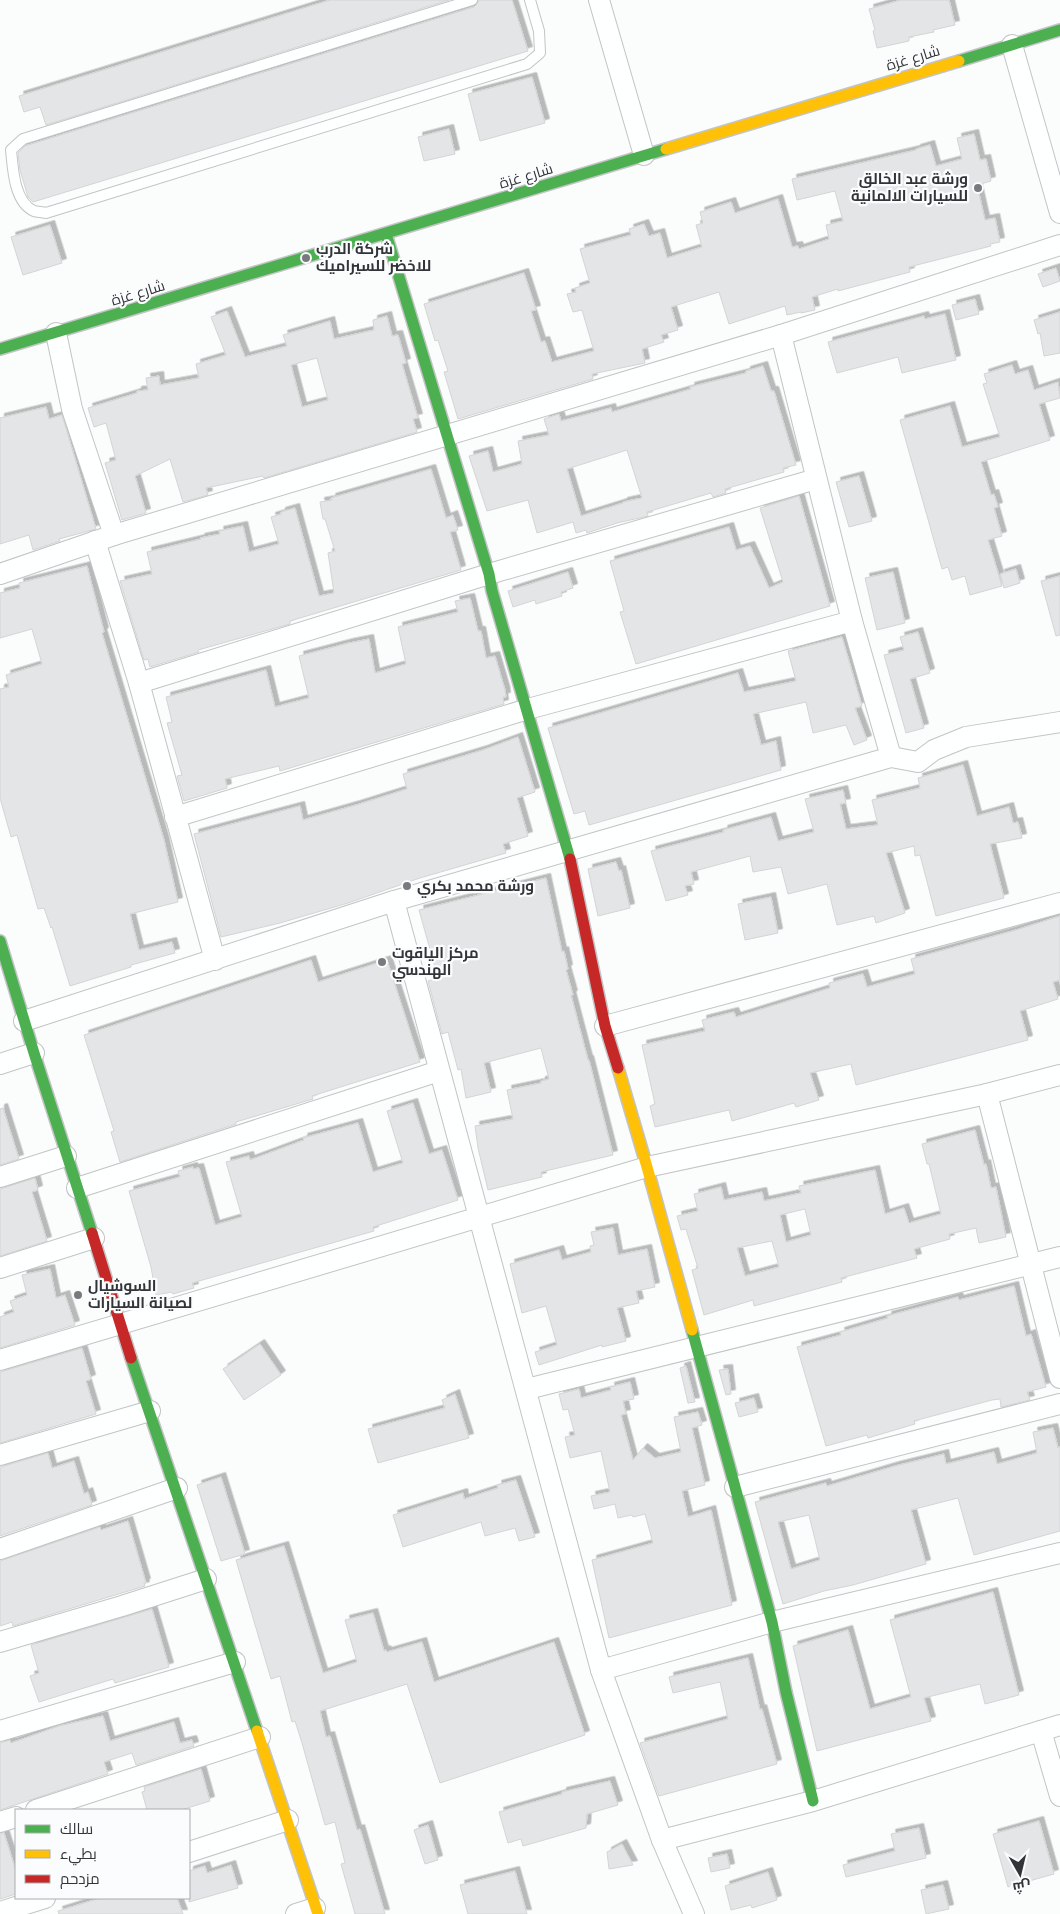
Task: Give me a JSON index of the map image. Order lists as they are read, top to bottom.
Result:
{
  "streets": {
    "street": ["شارع غزة"]
  },
  "places": [
    "ورشة عبد الخالق للسيارات الالمانية",
    "شركة الدرب للاخضر للسيراميك",
    "ورشة محمد بكري",
    "مركز الياقوت الهندسي",
    "السوشيال لصيانة السيارات"
  ],
  "legend": ["سالك", "بطيء", "مزدحم"],
  "north": "bottom"
}
